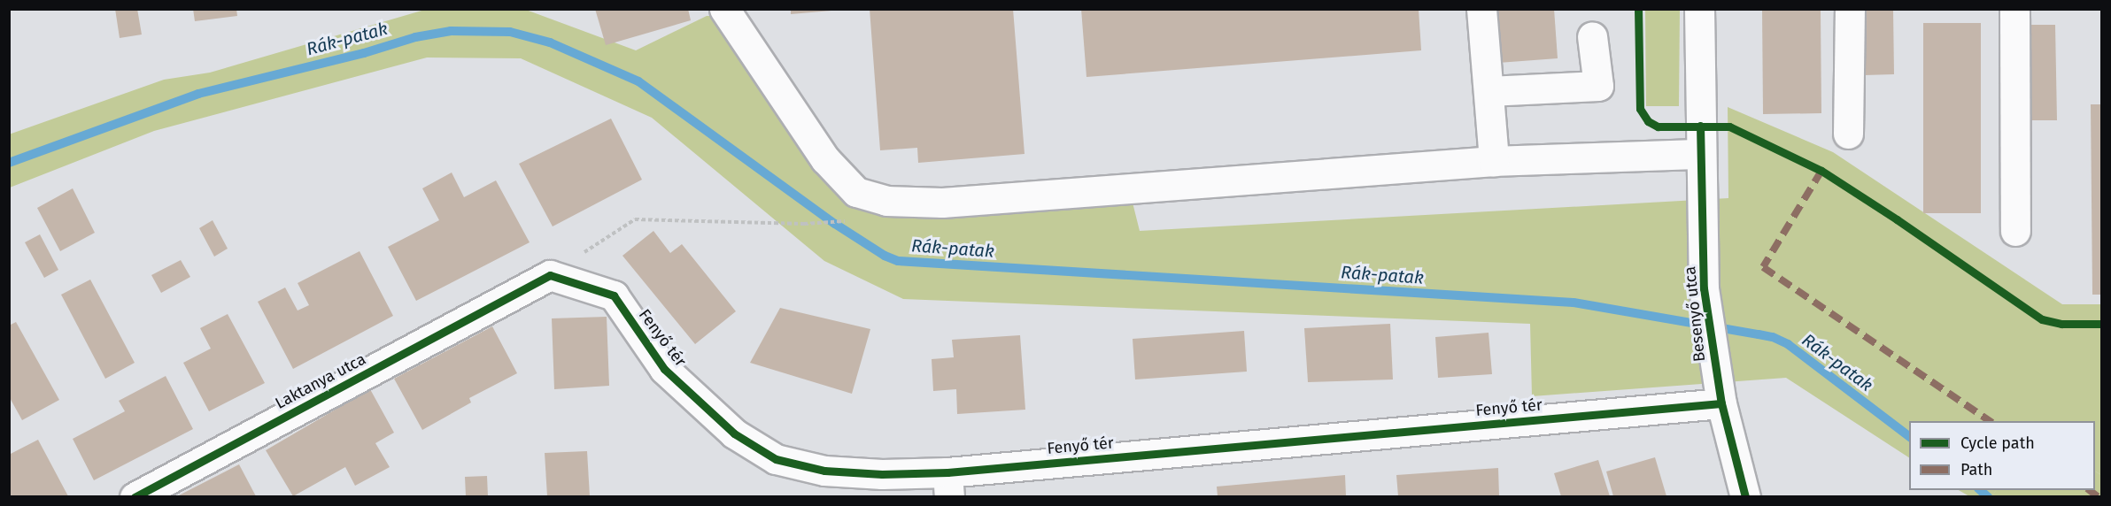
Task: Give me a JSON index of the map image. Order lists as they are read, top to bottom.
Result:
{
  "streets": {
    "street": ["Besenyő utca", "Fenyő tér", "Laktanya utca"]
  },
  "crossings": [
    ["Besenyő utca", "Fenyő tér"],
    ["Fenyő tér", "Laktanya utca"]
  ],
  "water": ["Rák-patak"],
  "legend": ["Cycle path", "Path"]
}
